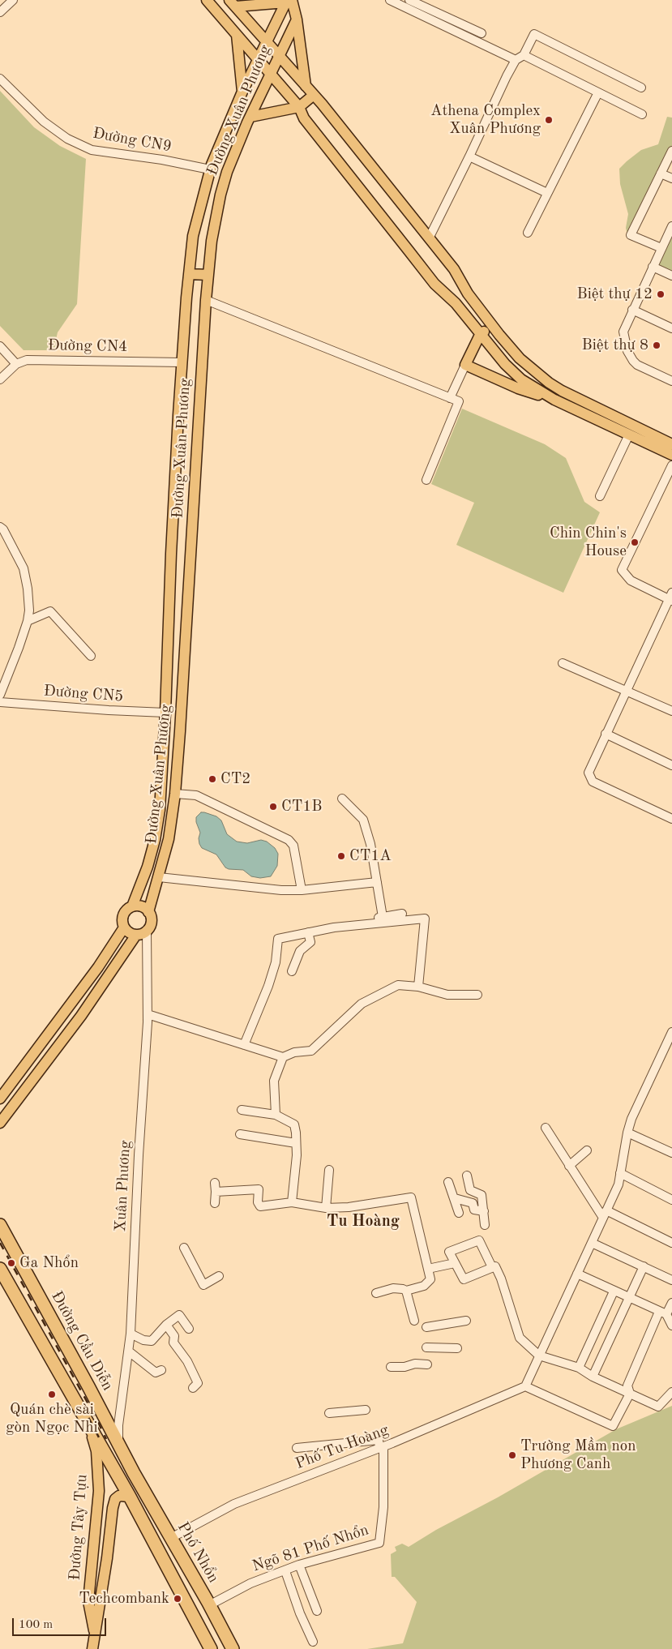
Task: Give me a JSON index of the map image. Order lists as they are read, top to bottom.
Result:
{
  "streets": {
    "highway": ["Đường Cầu Diễn", "Phố Nhổn"],
    "main road": ["Đường Xuân Phương", "Đường Tây Tựu"],
    "street": [
      "Đường CN9",
      "Đường CN4",
      "Đường CN5",
      "Xuân Phương",
      "Phố Tu Hoàng",
      "Ngõ 81 Phố Nhổn"
    ]
  },
  "crossings": [
    ["Đường Xuân Phương", "Đường CN9"],
    ["Đường Xuân Phương", "Đường CN4"],
    ["Đường Xuân Phương", "Đường CN5"],
    ["Đường Xuân Phương", "Xuân Phương"],
    ["Xuân Phương", "Đường Cầu Diễn"],
    ["Đường Cầu Diễn", "Phố Nhổn"],
    ["Phố Tu Hoàng", "Ngõ 81 Phố Nhổn"],
    ["Phố Tu Hoàng", "Phố Nhổn"],
    ["Ngõ 81 Phố Nhổn", "Phố Nhổn"]
  ],
  "districts": ["Tu Hoàng"],
  "places": [
    "Athena Complex Xuân Phương",
    "Biệt thự 12",
    "Biệt thự 8",
    "Chin Chin's House",
    "CT2",
    "CT1B",
    "CT1A",
    "Ga Nhổn",
    "Quán chè sài gòn Ngọc Nhi",
    "Trường Mầm non Phương Canh",
    "Techcombank"
  ],
  "scale_bar": "100 m"
}
